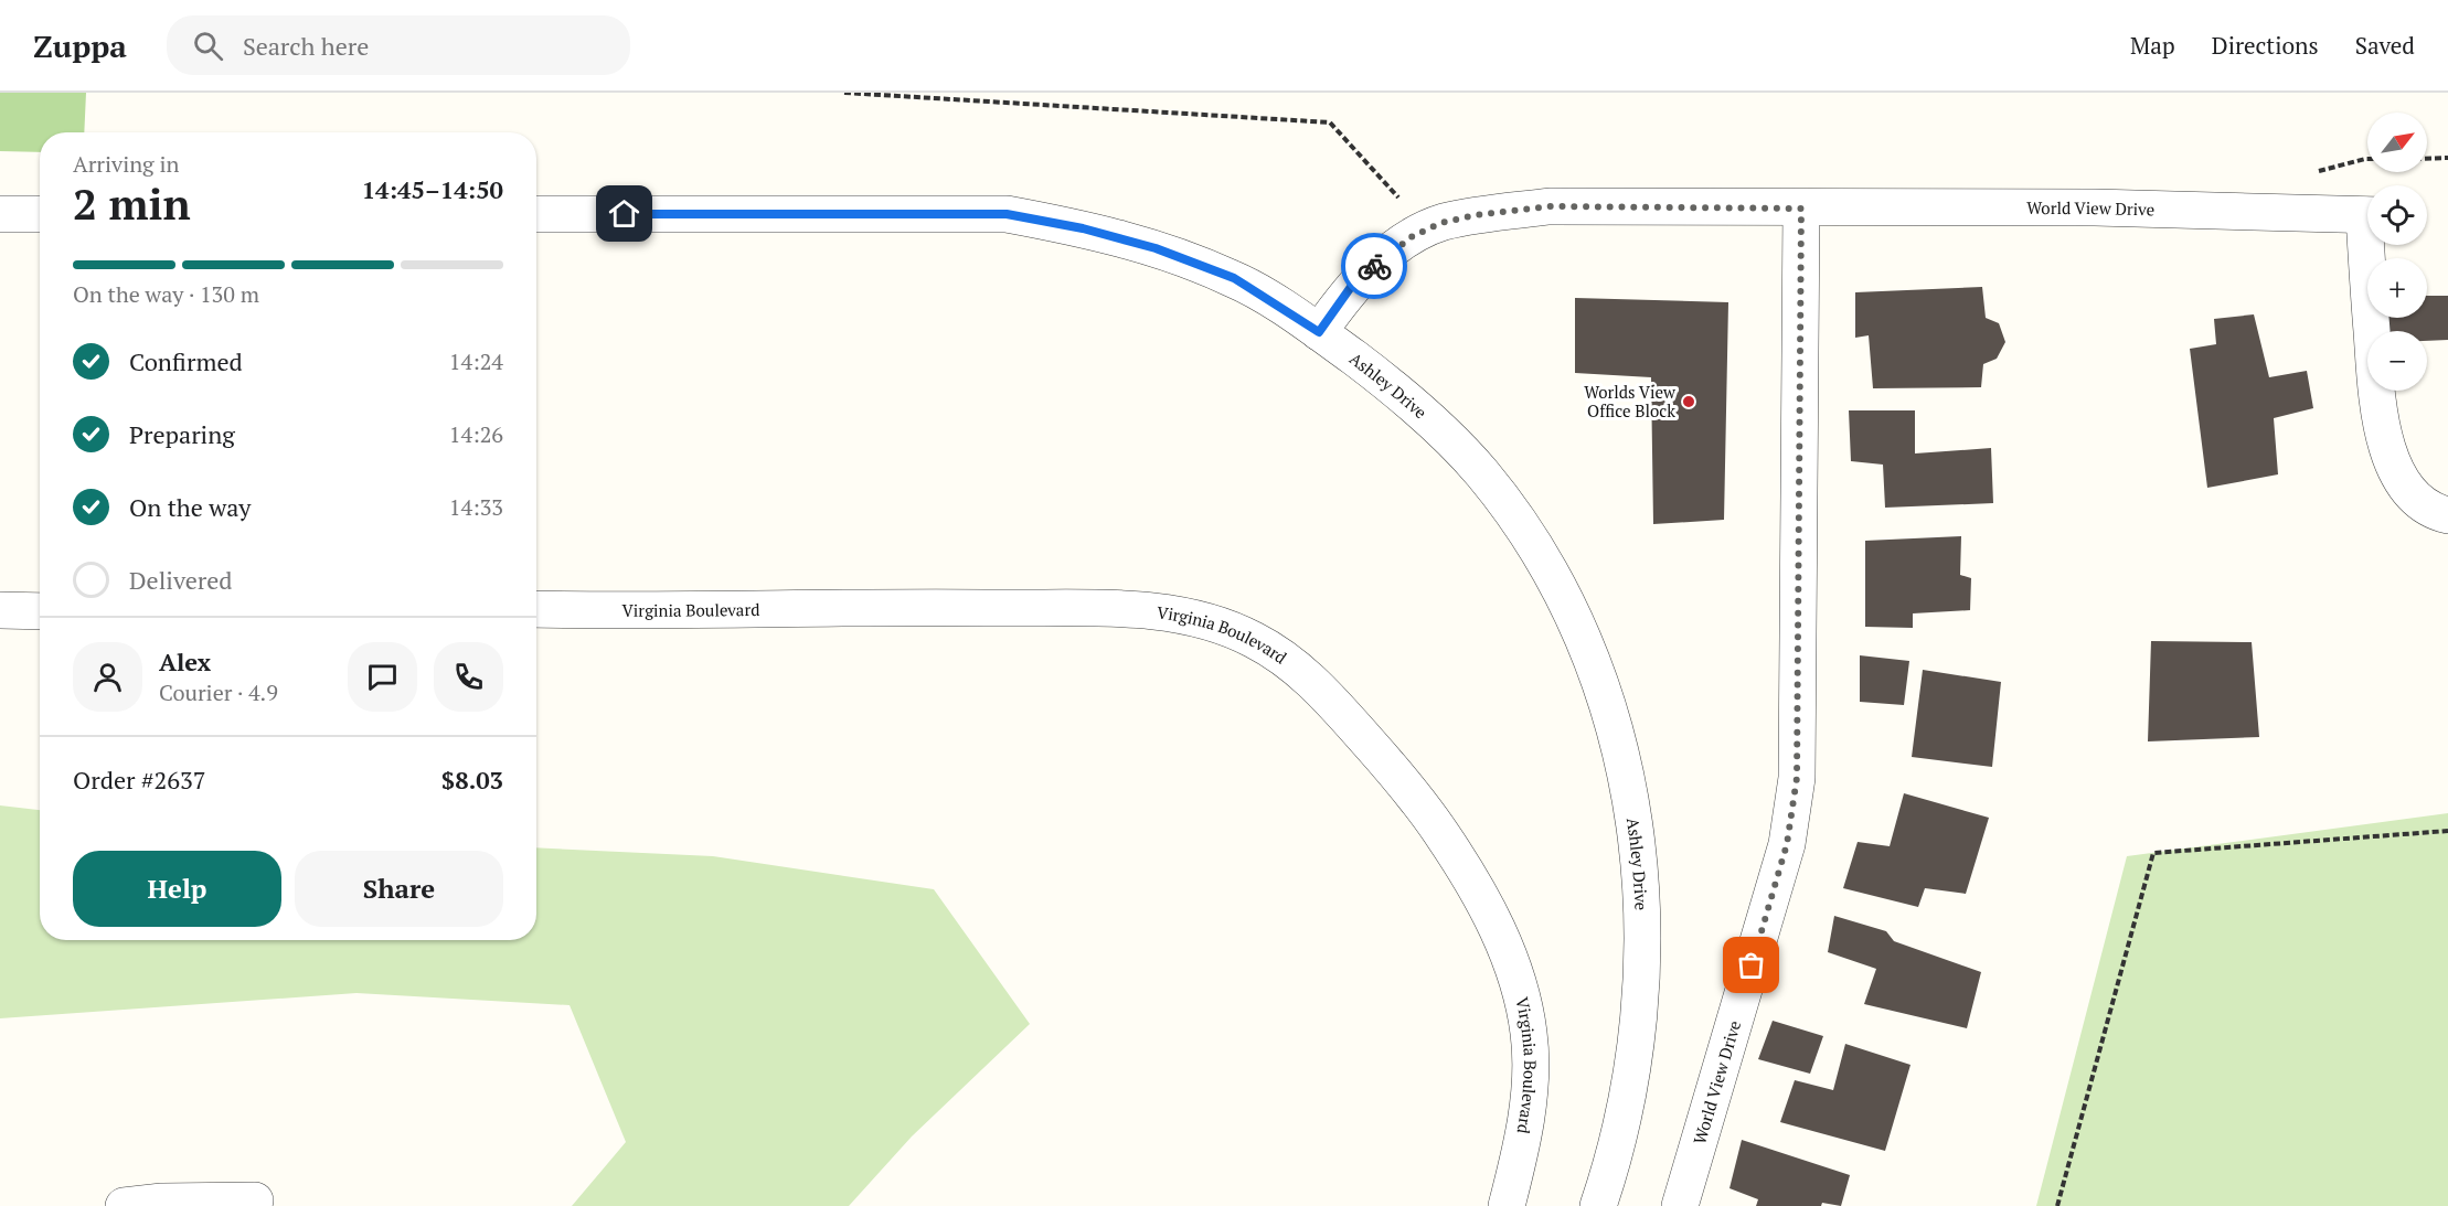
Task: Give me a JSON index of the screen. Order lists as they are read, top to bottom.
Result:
{
  "streets": {
    "street": ["World View Drive", "Ashley Drive", "Virginia Boulevard"]
  },
  "crossings": [
    ["World View Drive", "Ashley Drive"]
  ],
  "places": ["Worlds View Office Block"],
  "north": "top right",
  "page": {
    "header": "Zuppa",
    "search": "Search here",
    "nav": ["Map", "Directions", "Saved"],
    "map_buttons": ["+", "−"],
    "heading": ["2 min", "Arriving in", "14:45–14:50"],
    "panel": [
      "Alex",
      "Courier · 4.9",
      "Order #2637",
      "$8.03"
    ],
    "bar": "On the way · 130 m",
    "list": [
      ["Confirmed", "14:24"],
      ["Preparing", "14:26"],
      ["On the way", "14:33"],
      "Delivered"
    ],
    "buttons": ["Help", "Share"]
  }
}
